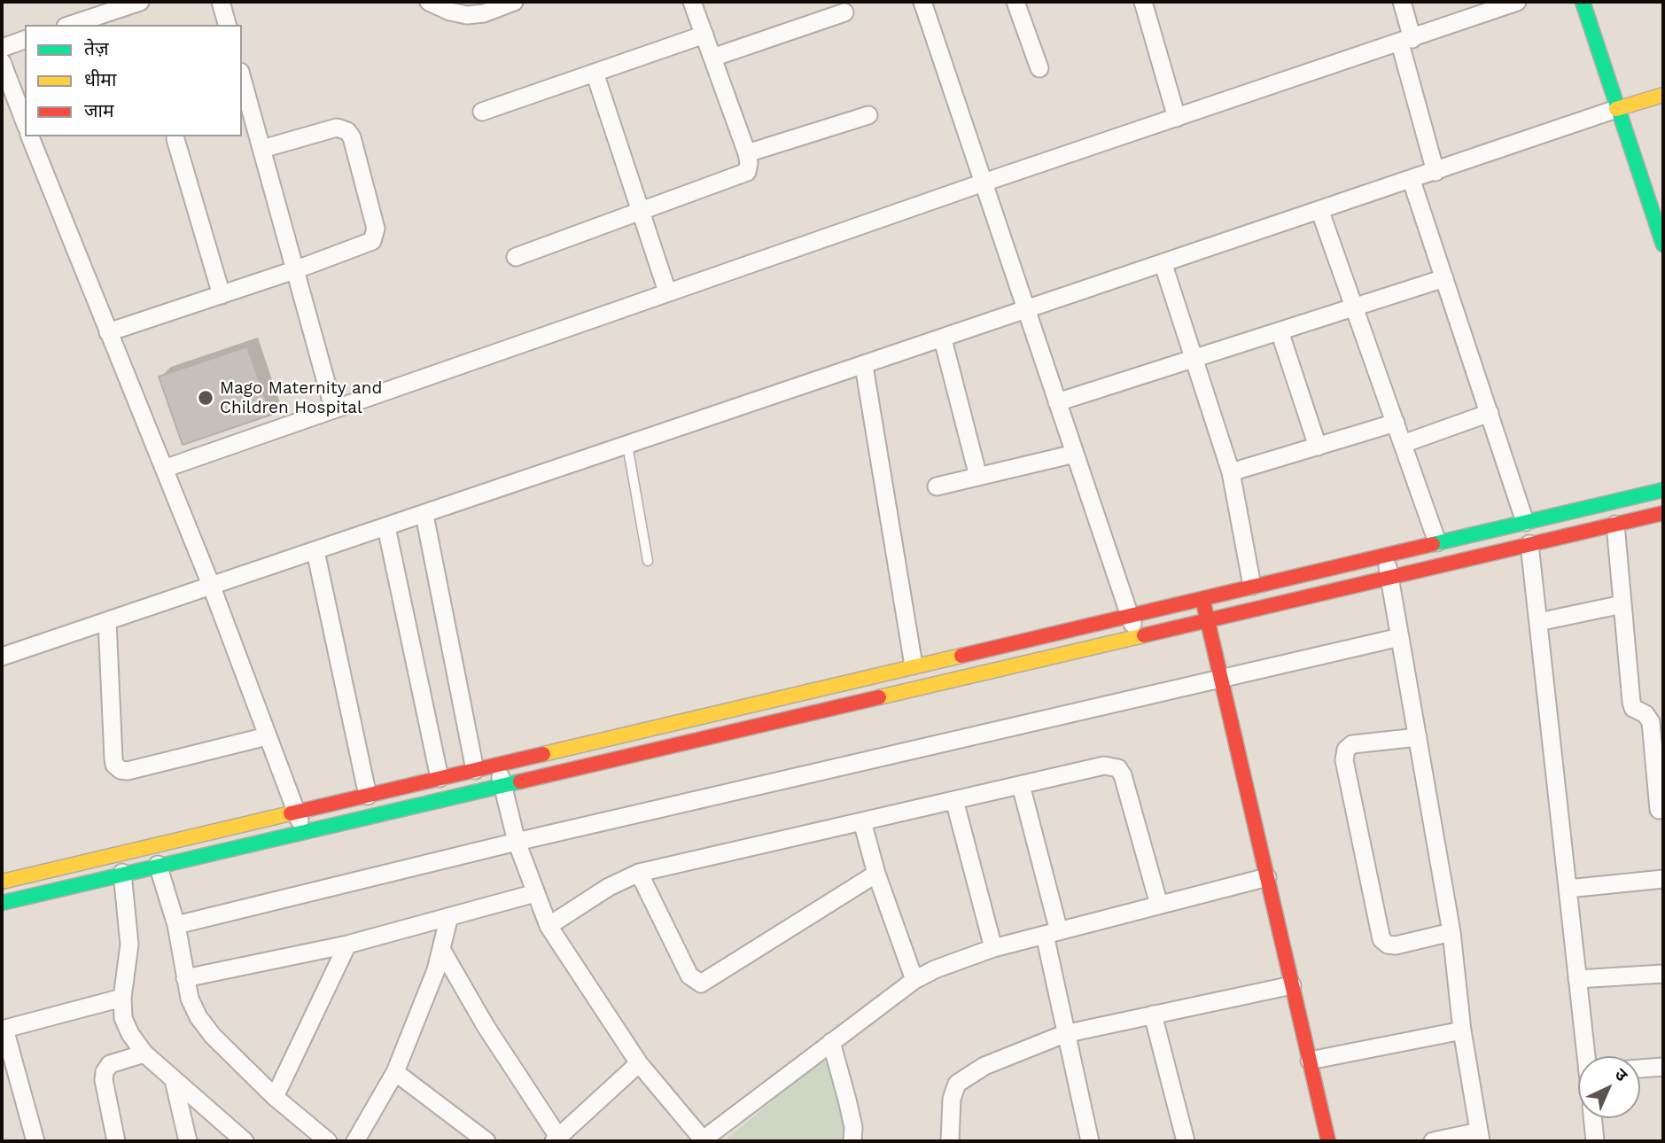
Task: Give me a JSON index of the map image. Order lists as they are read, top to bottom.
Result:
{
  "places": ["Mago Maternity and Children Hospital"],
  "legend": ["तेज़", "धीमा", "जाम"],
  "north": "top right"
}
